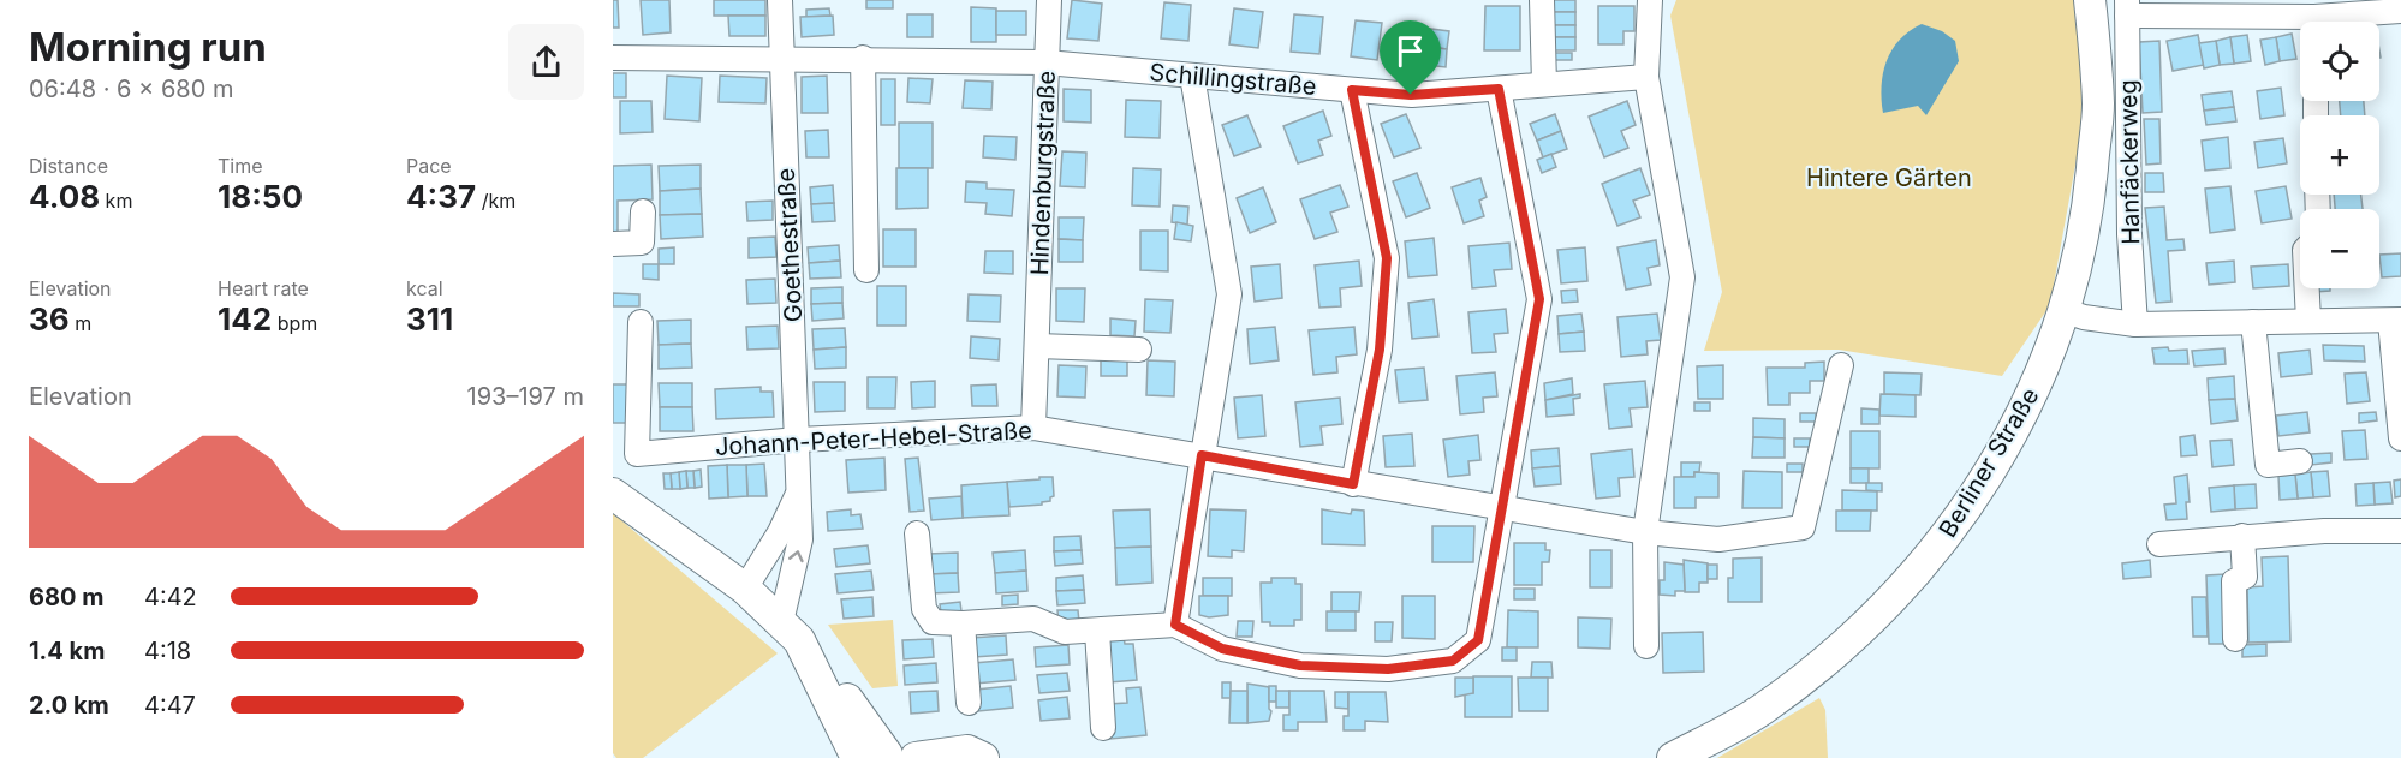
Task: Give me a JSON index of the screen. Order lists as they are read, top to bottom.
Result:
{
  "streets": {
    "main road": ["Berliner Straße"],
    "street": [
      "Schillingstraße",
      "Hanfäckerweg",
      "Hindenburgstraße",
      "Goethestraße",
      "Johann-Peter-Hebel-Straße"
    ]
  },
  "crossings": [
    ["Schillingstraße", "Hindenburgstraße"],
    ["Schillingstraße", "Goethestraße"],
    ["Hindenburgstraße", "Johann-Peter-Hebel-Straße"],
    ["Goethestraße", "Johann-Peter-Hebel-Straße"]
  ],
  "parks": ["Hintere Gärten"],
  "page": {
    "heading": ["Morning run", "06:48 · 6 × 680 m"],
    "map_buttons": ["+", "−"],
    "stats": [
      ["Distance", "4.08 km"],
      ["Time", "18:50"],
      ["Pace", "4:37 /km"],
      ["Elevation", "36 m"],
      ["Heart rate", "142 bpm"],
      ["kcal", "311"]
    ],
    "chart": ["Elevation", "193–197 m"],
    "list": [
      {
        "name": "680 m",
        "note": "4:42"
      },
      {
        "name": "1.4 km",
        "note": "4:18"
      },
      {
        "name": "2.0 km",
        "note": "4:47"
      }
    ]
  }
}
